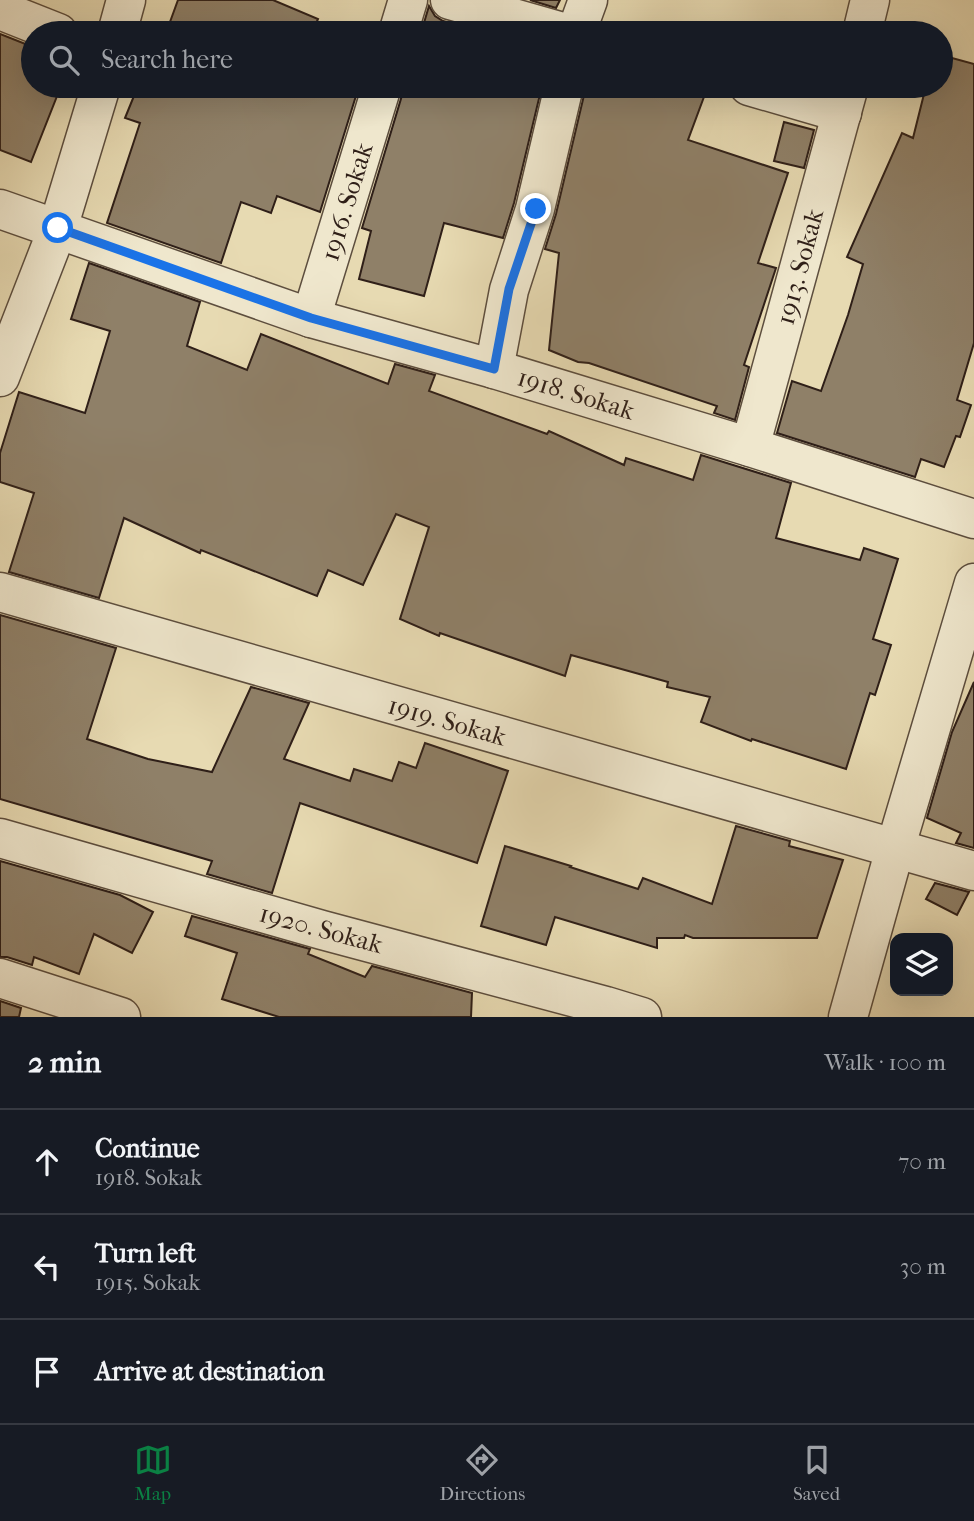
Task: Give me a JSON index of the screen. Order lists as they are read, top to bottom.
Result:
{
  "streets": {
    "street": [
      "1916. Sokak",
      "1913. Sokak",
      "1918. Sokak",
      "1919. Sokak",
      "1920. Sokak"
    ]
  },
  "crossings": [
    ["1916. Sokak", "1918. Sokak"],
    ["1913. Sokak", "1918. Sokak"]
  ],
  "page": {
    "search": "Search here",
    "heading": ["2 min", "Walk · 100 m"],
    "list": [
      ["Continue", "1918. Sokak", "70 m"],
      ["Turn left", "1915. Sokak", "30 m"],
      "Arrive at destination"
    ],
    "nav": ["Map", "Directions", "Saved"]
  }
}
